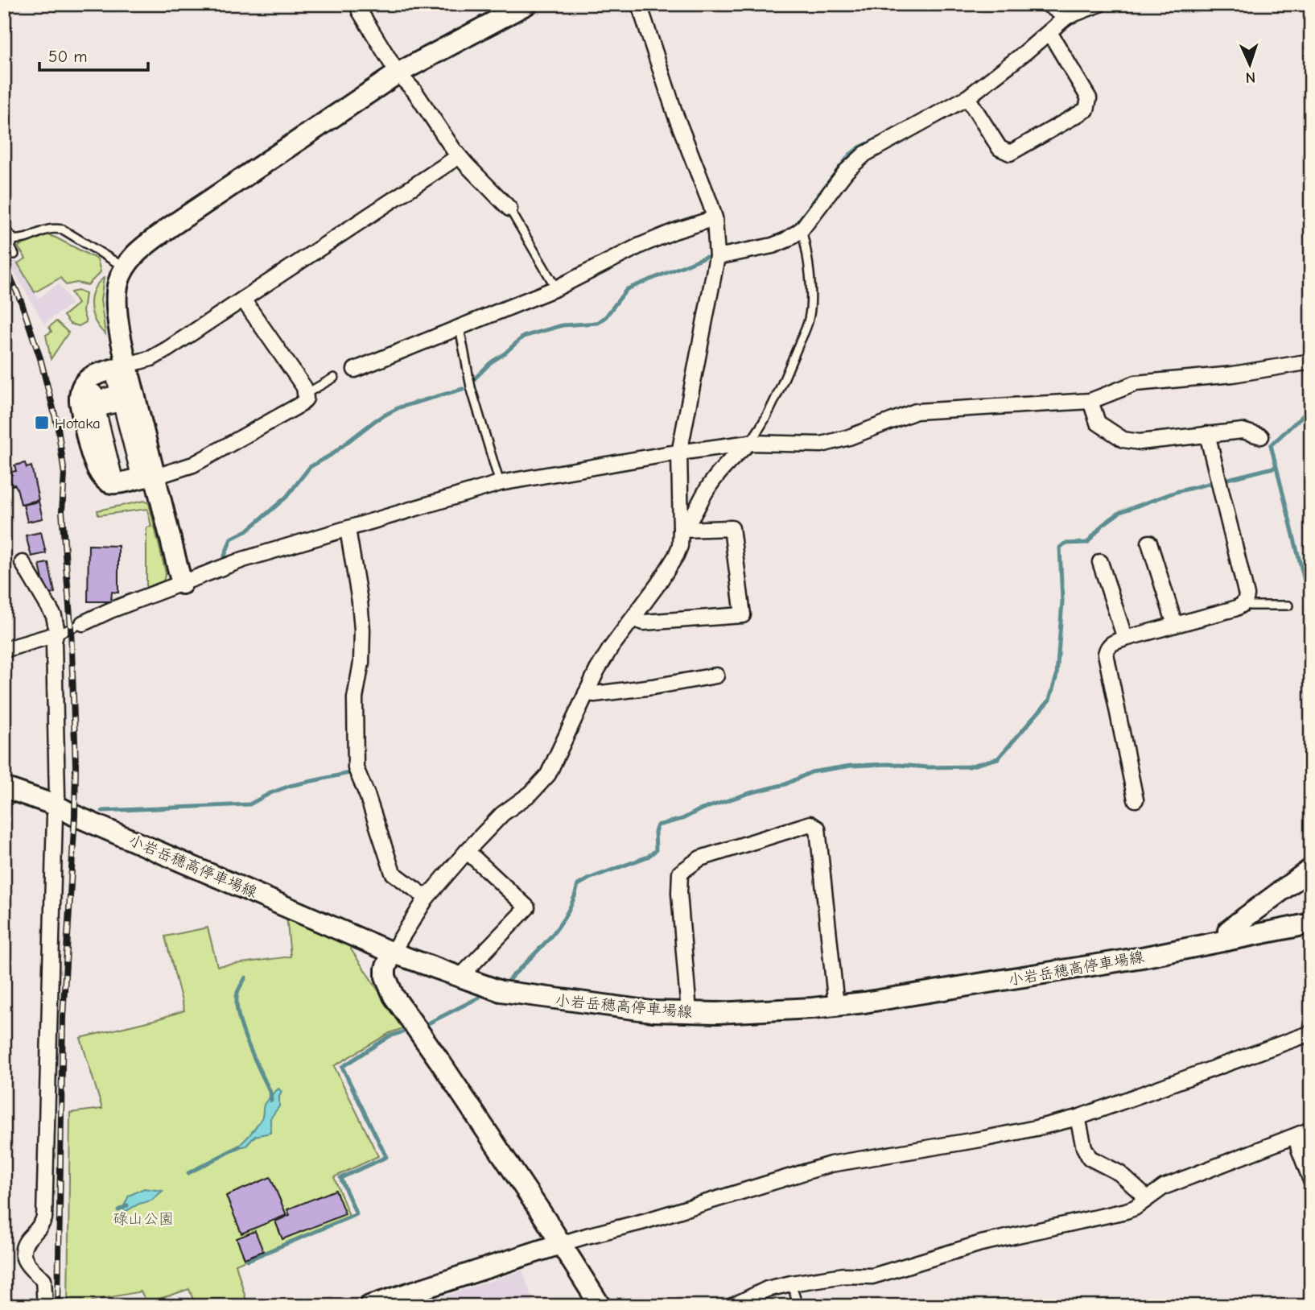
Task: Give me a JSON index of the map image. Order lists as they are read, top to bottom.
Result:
{
  "streets": {
    "street": ["小岩岳穂高停車場線"]
  },
  "parks": ["碌山公園"],
  "places": {
    "transit": ["Hotaka"]
  },
  "scale_bar": "50 m",
  "north": "bottom"
}
